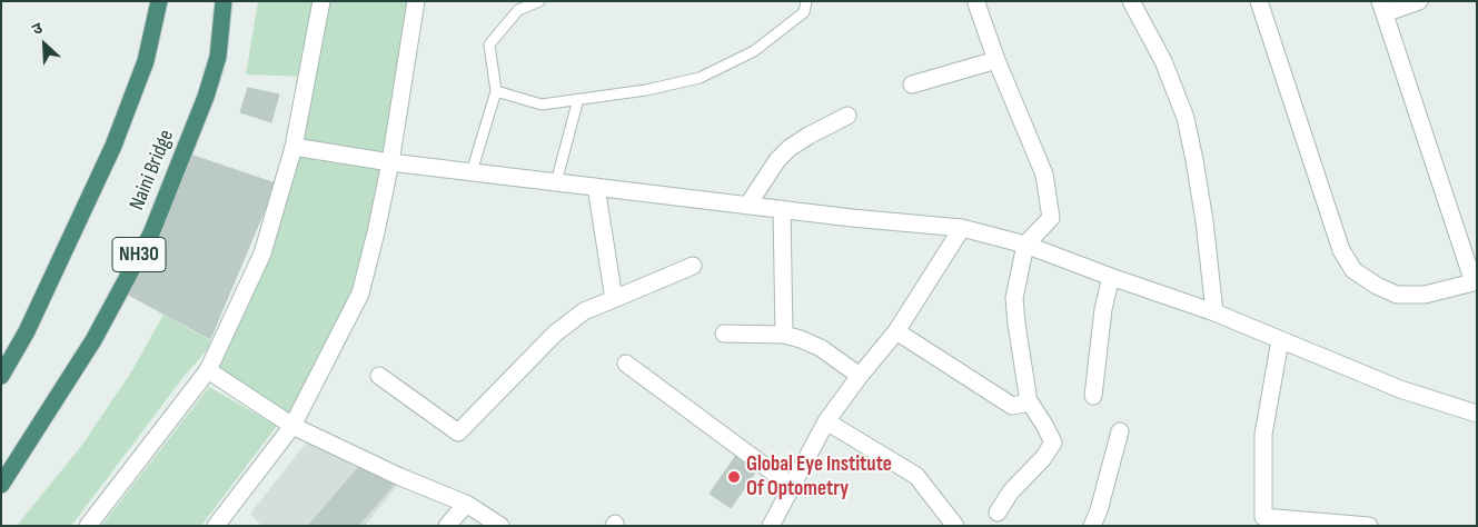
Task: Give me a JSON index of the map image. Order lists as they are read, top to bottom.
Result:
{
  "streets": {
    "highway": ["Naini Bridge", "NH30"]
  },
  "places": ["Global Eye Institute Of Optometry"],
  "north": "top left"
}
